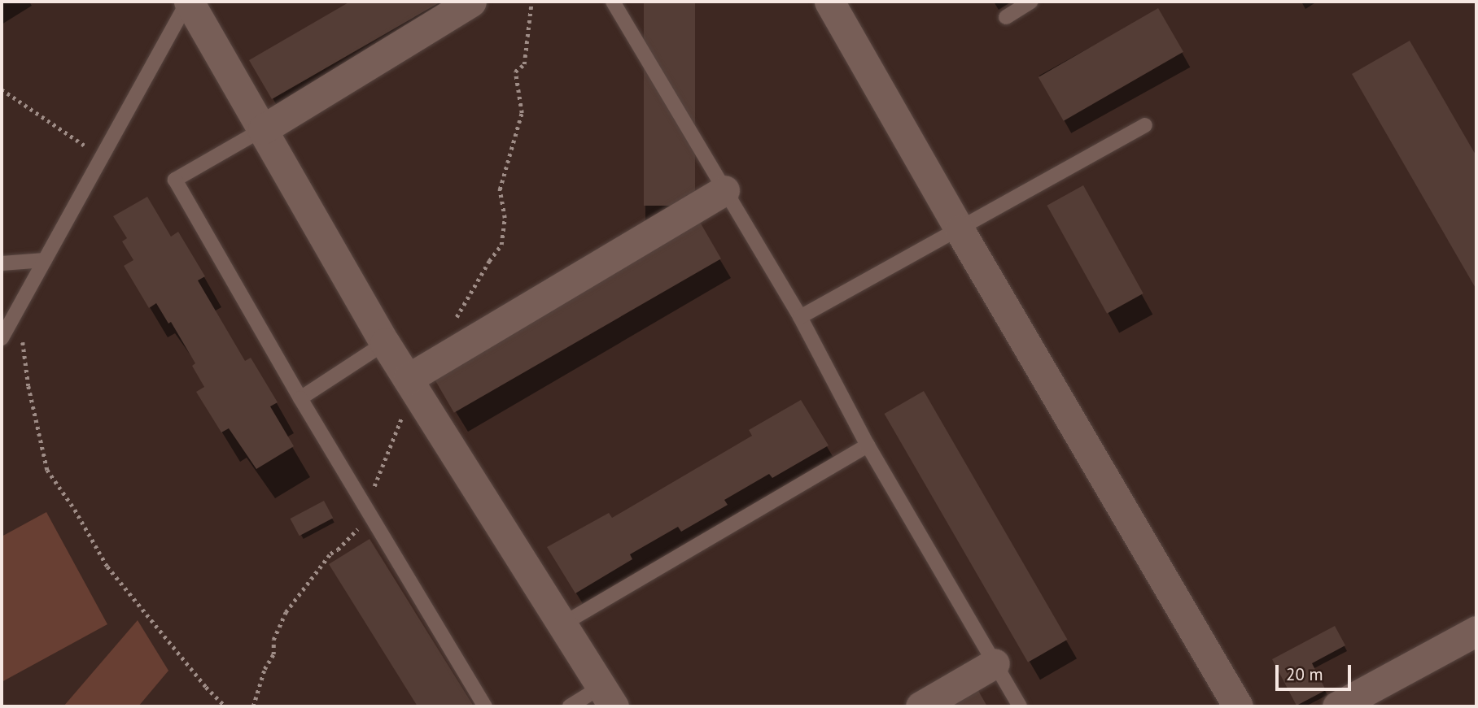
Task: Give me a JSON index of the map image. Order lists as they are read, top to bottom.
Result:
{
  "scale_bar": "20 m"
}
